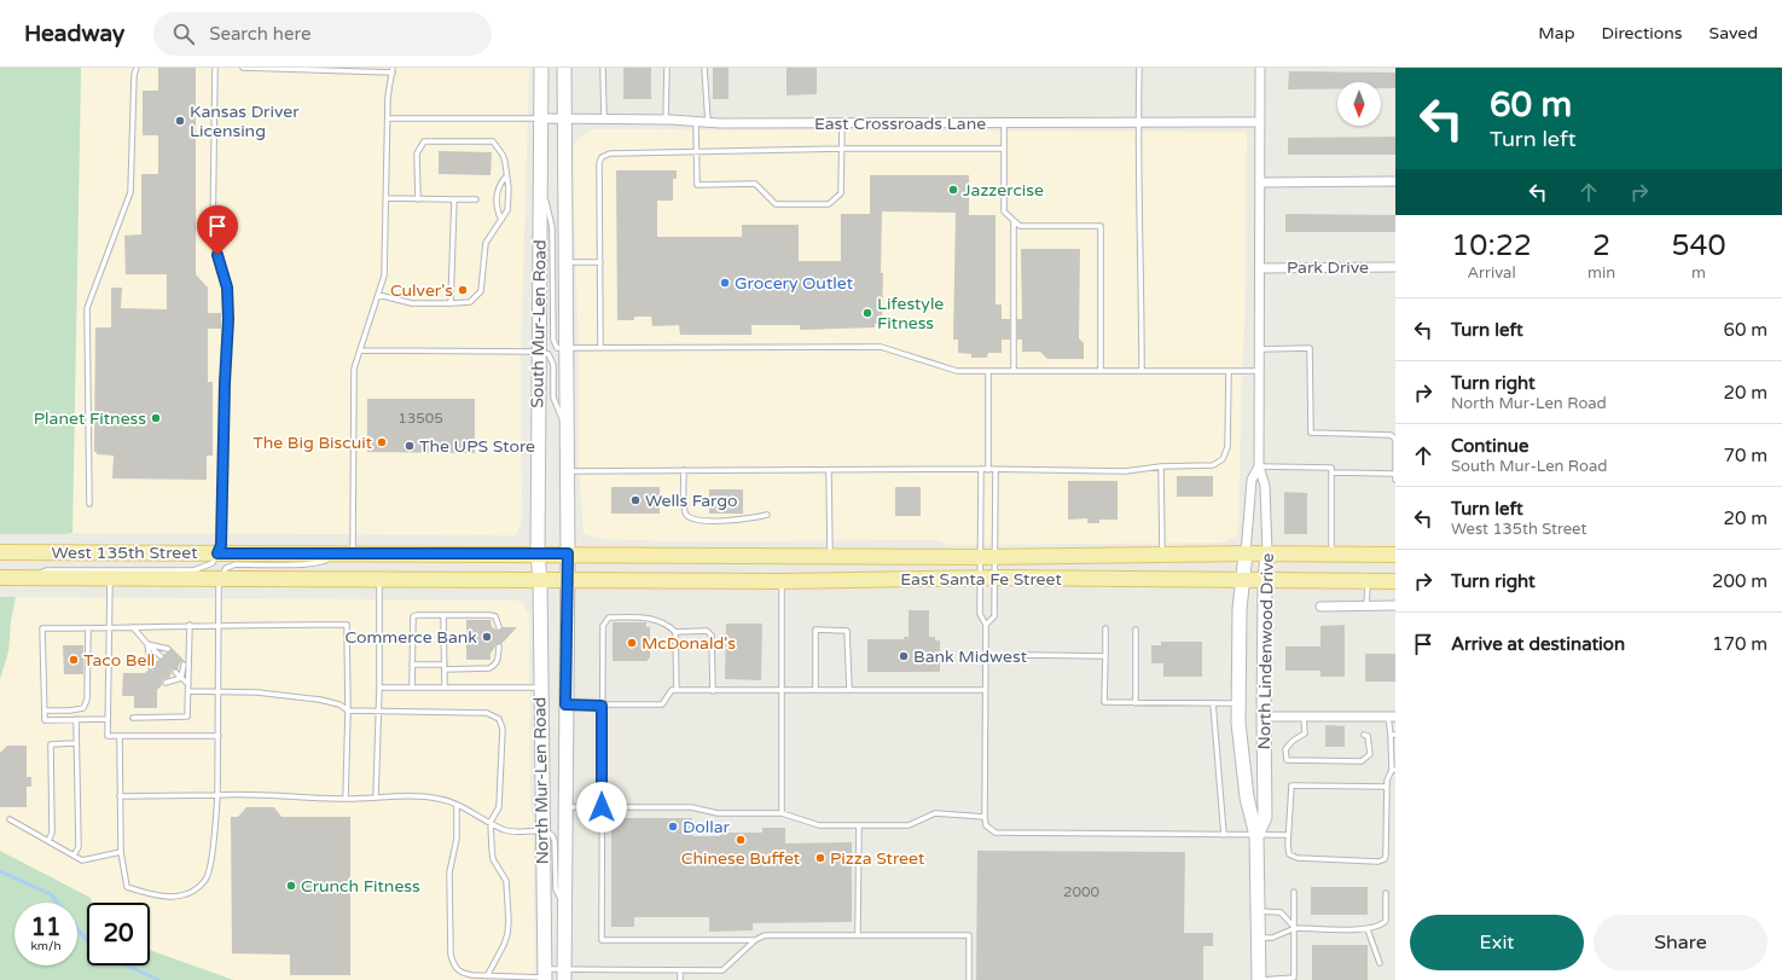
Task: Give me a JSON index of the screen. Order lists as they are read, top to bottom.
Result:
{
  "streets": {
    "main road": [
      "South Mur-Len Road",
      "West 135th Street",
      "East Santa Fe Street",
      "North Lindenwood Drive",
      "North Mur-Len Road"
    ],
    "street": ["East Crossroads Lane", "Park Drive"]
  },
  "crossings": [
    ["East Crossroads Lane", "South Mur-Len Road"],
    ["East Crossroads Lane", "North Lindenwood Drive"],
    ["Park Drive", "North Lindenwood Drive"],
    ["South Mur-Len Road", "West 135th Street"],
    ["South Mur-Len Road", "East Santa Fe Street"],
    ["South Mur-Len Road", "North Mur-Len Road"],
    ["West 135th Street", "East Santa Fe Street"],
    ["West 135th Street", "North Mur-Len Road"],
    ["East Santa Fe Street", "North Lindenwood Drive"],
    ["East Santa Fe Street", "North Mur-Len Road"]
  ],
  "places": [
    "Kansas Driver Licensing",
    "Jazzercise",
    "Grocery Outlet",
    "Culver's",
    "Lifestyle Fitness",
    "Planet Fitness",
    "The Big Biscuit",
    "The UPS Store",
    "Wells Fargo",
    "Commerce Bank",
    "McDonald's",
    "Bank Midwest",
    "Taco Bell",
    "Dollar",
    "Chinese Buffet",
    "Pizza Street",
    "Crunch Fitness"
  ],
  "house_numbers": ["13505", "2000"],
  "north": "bottom",
  "page": {
    "header": "Headway",
    "search": "Search here",
    "nav": ["Map", "Directions", "Saved"],
    "turn": ["60 m", "Turn left"],
    "eta": [
      "10:22",
      "Arrival",
      "2",
      "min",
      "540",
      "m"
    ],
    "list": [
      {
        "name": "Turn left",
        "value": "60 m"
      },
      {
        "name": "Turn right",
        "note": "North Mur-Len Road",
        "value": "20 m"
      },
      {
        "name": "Continue",
        "note": "South Mur-Len Road",
        "value": "70 m"
      },
      {
        "name": "Turn left",
        "note": "West 135th Street",
        "value": "20 m"
      },
      {
        "name": "Turn right",
        "value": "200 m"
      },
      {
        "name": "Arrive at destination",
        "value": "170 m"
      }
    ],
    "speed": "11 km/h",
    "limit": "20",
    "buttons": ["Exit", "Share"]
  }
}
